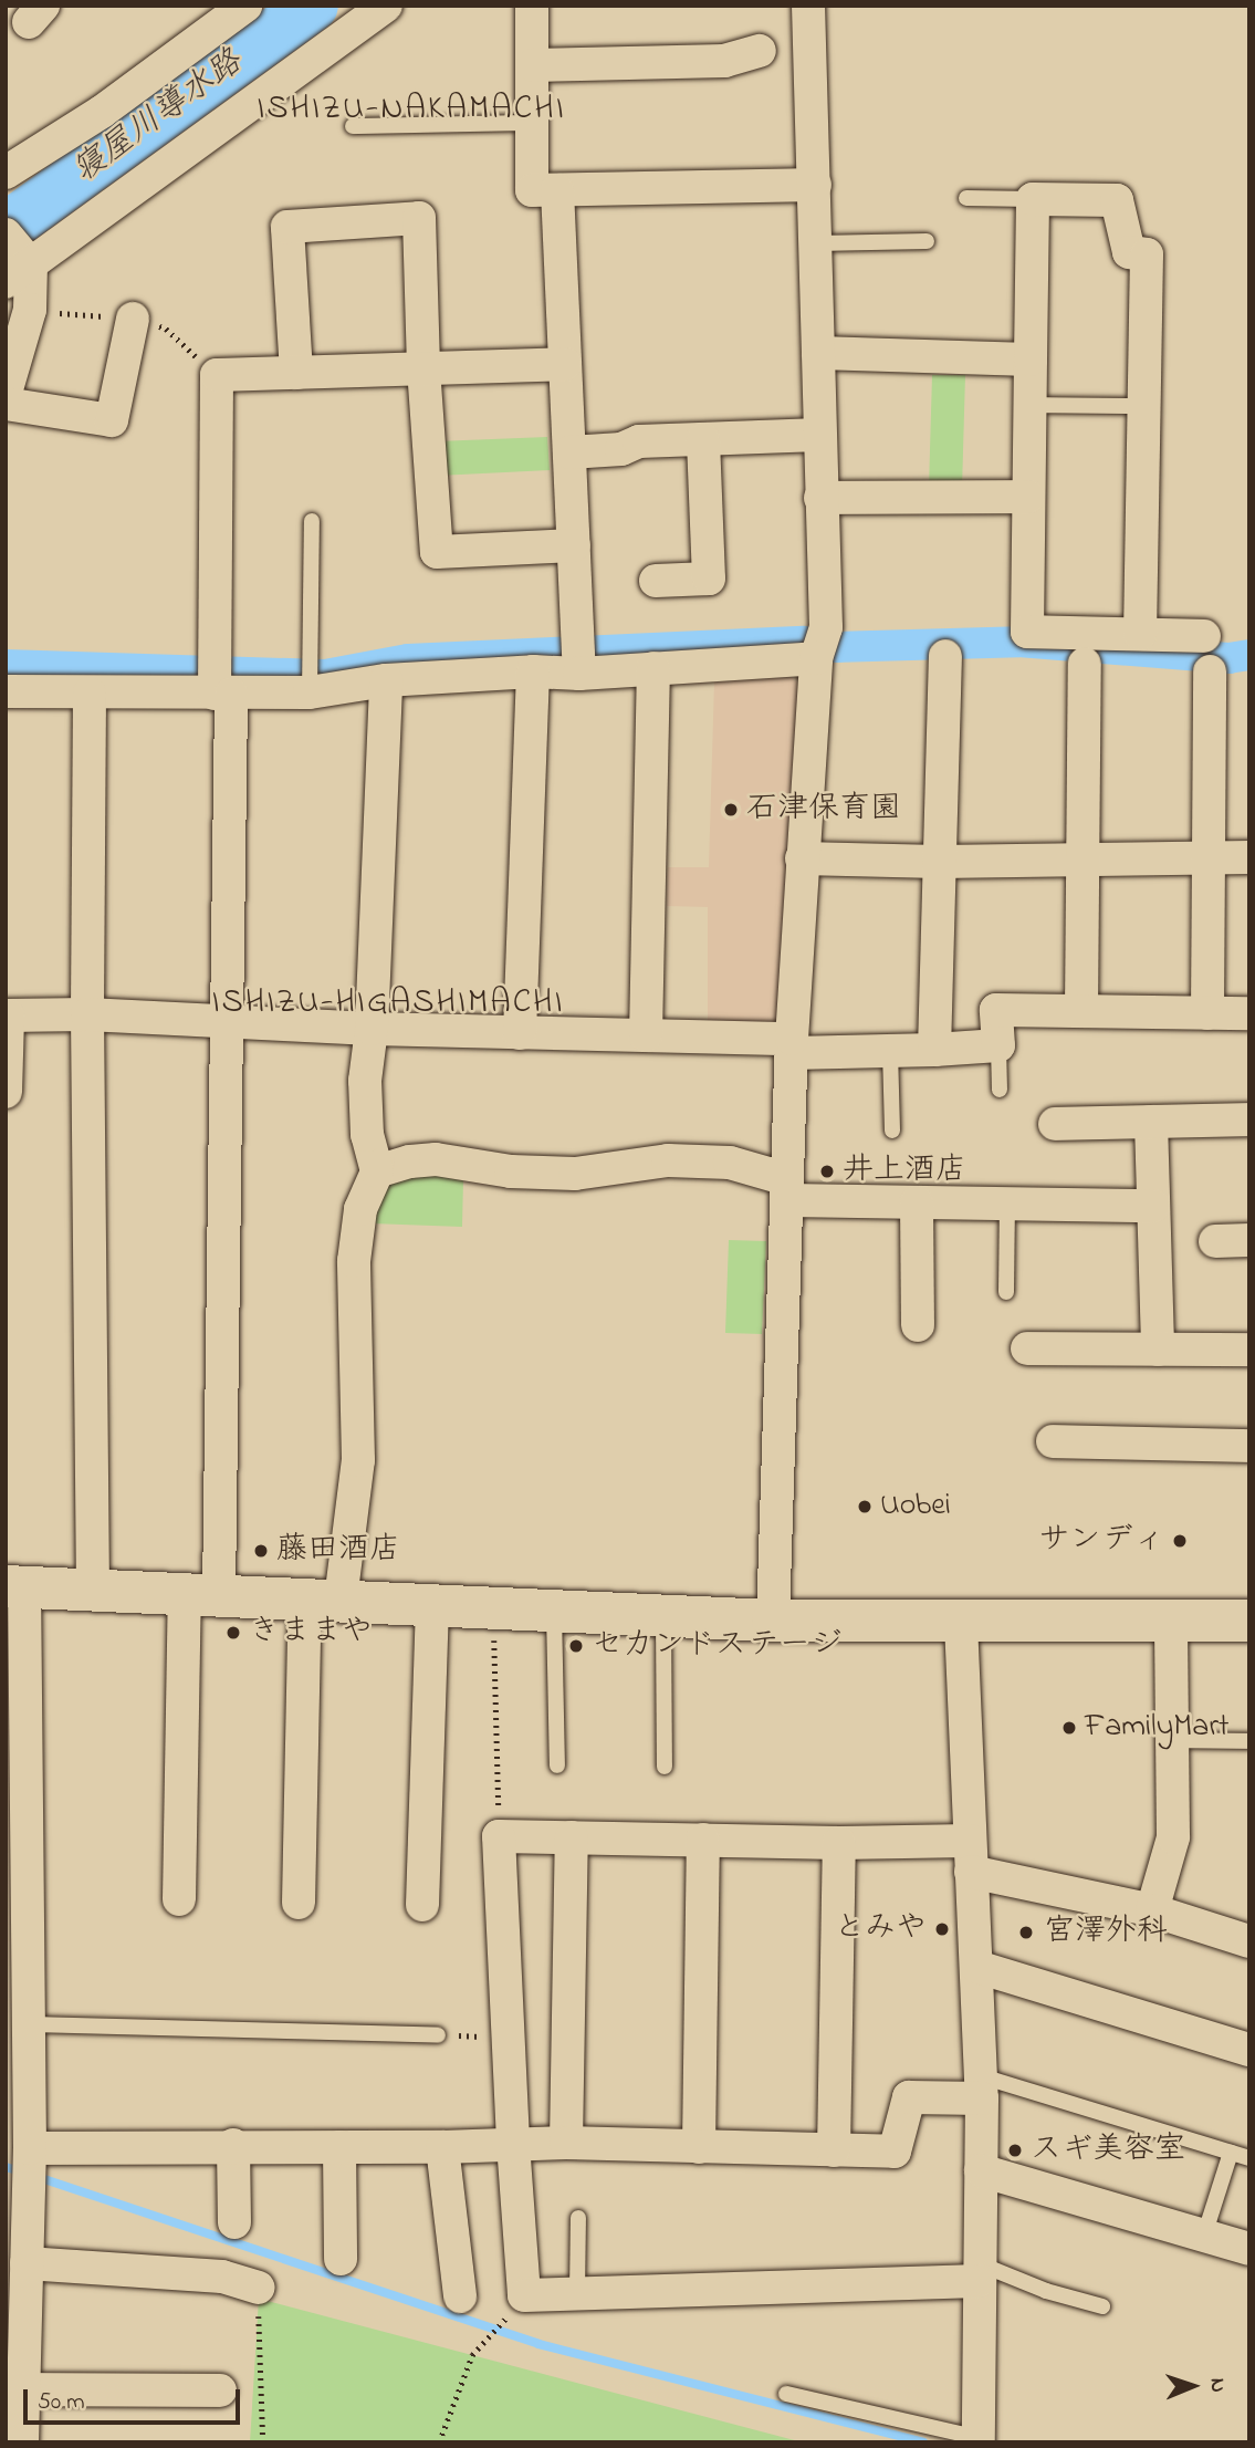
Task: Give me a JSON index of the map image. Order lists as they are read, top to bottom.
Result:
{
  "districts": ["ISHIZU-NAKAMACHI", "ISHIZU-HIGASHIMACHI"],
  "water": ["寝屋川導水路"],
  "places": [
    "石津保育園",
    "井上酒店",
    "Uobei",
    "サンディ",
    "藤田酒店",
    "きままや",
    "セカンドステージ",
    "FamilyMart",
    "とみや",
    "宮澤外科",
    "スギ美容室"
  ],
  "scale_bar": "50 m",
  "north": "right"
}
